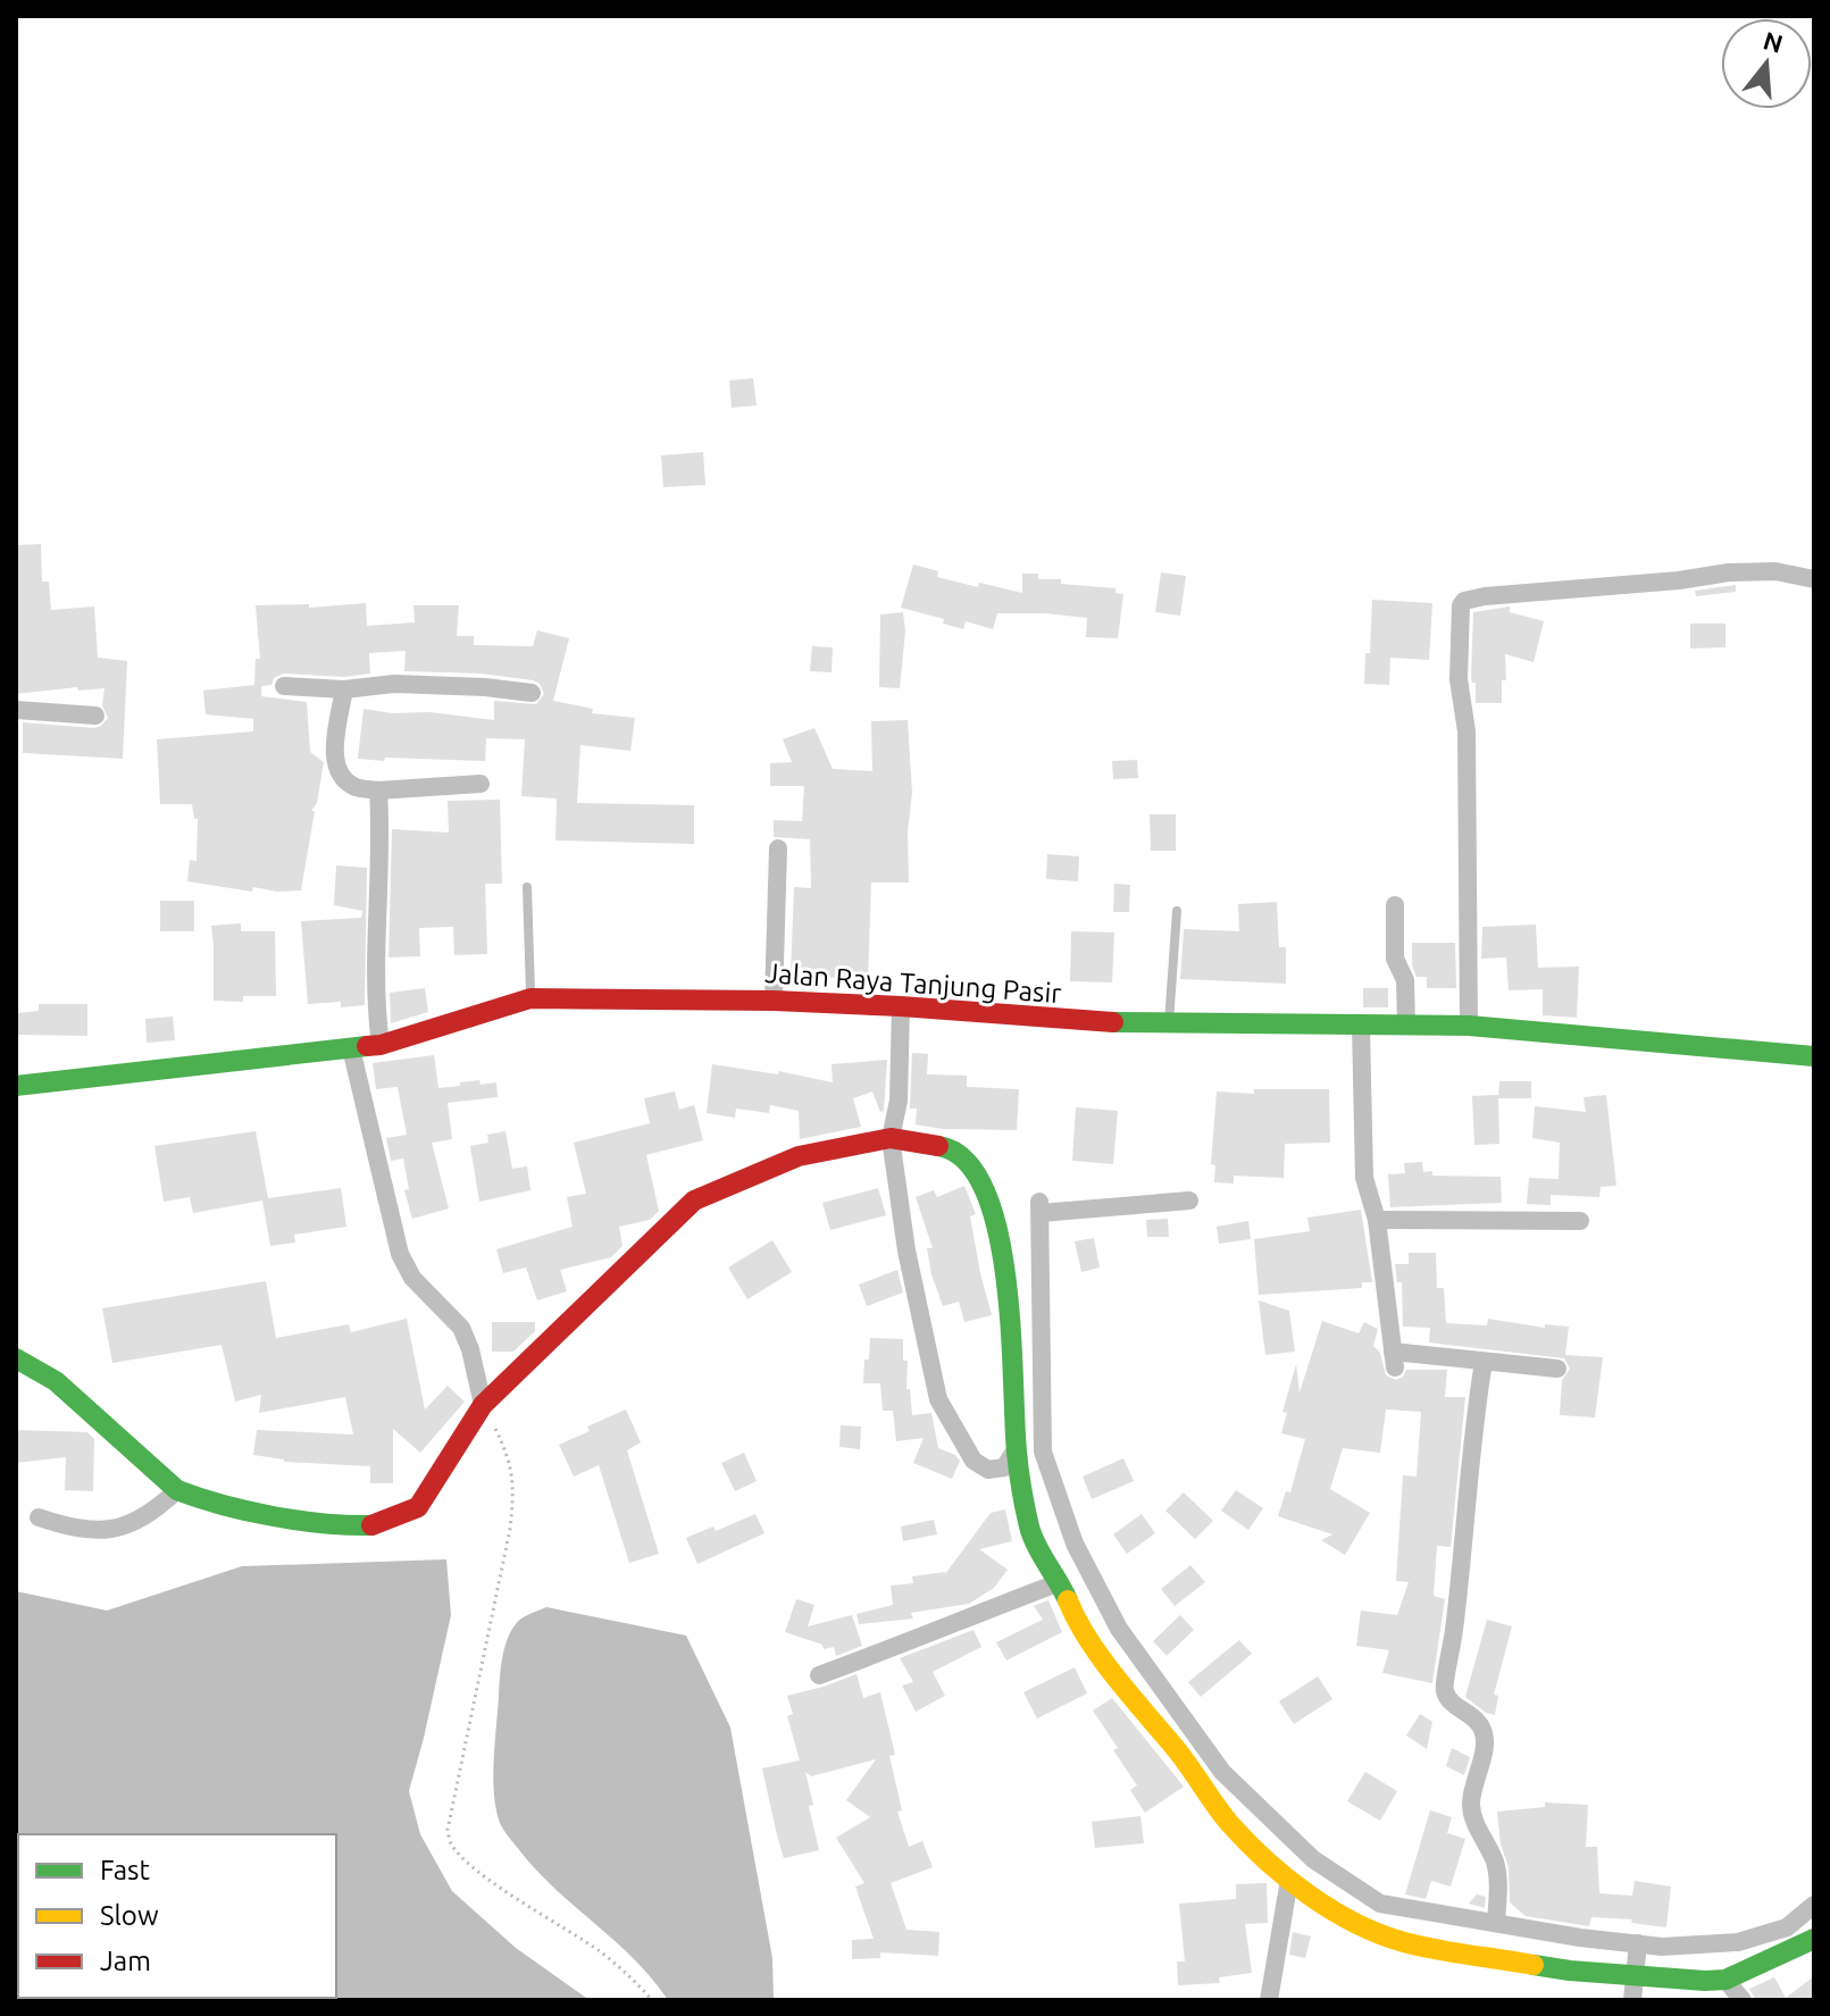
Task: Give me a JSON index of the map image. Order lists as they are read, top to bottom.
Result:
{
  "streets": {
    "street": ["Jalan Raya Tanjung Pasir"]
  },
  "legend": ["Fast", "Slow", "Jam"],
  "north": "top"
}
